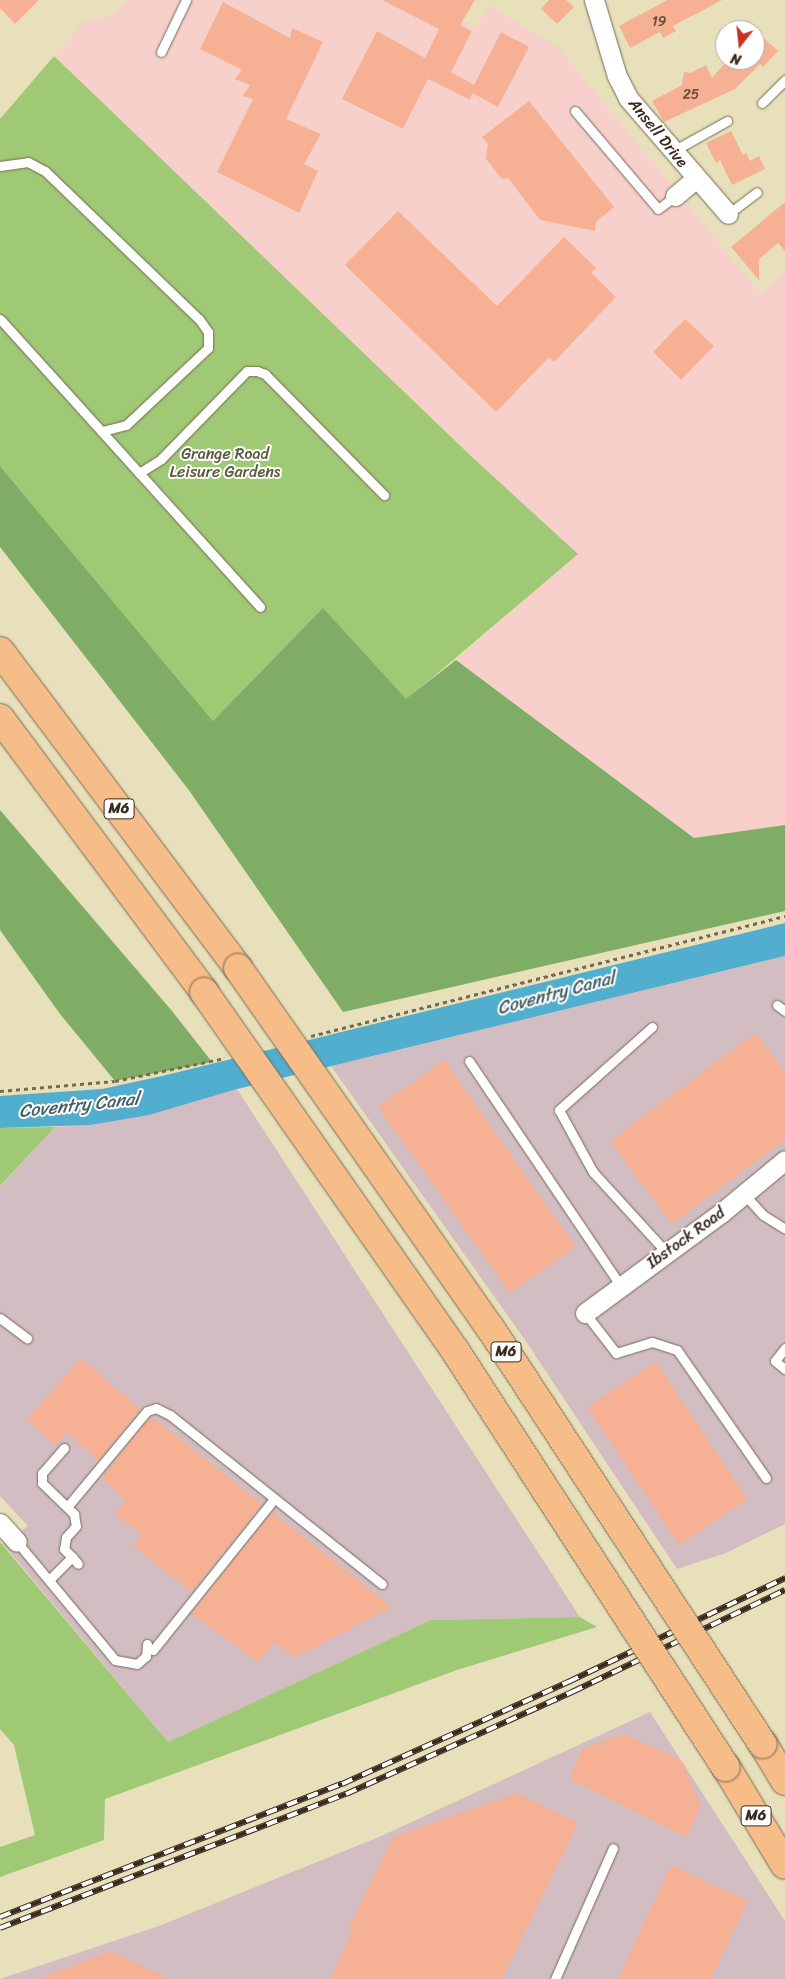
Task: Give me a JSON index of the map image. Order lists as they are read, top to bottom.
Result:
{
  "streets": {
    "highway": ["M6"],
    "street": ["Ansell Drive", "Ibstock Road"]
  },
  "water": ["Coventry Canal"],
  "parks": ["Grange Road Leisure Gardens"],
  "house_numbers": ["19", "25"],
  "north": "bottom"
}
